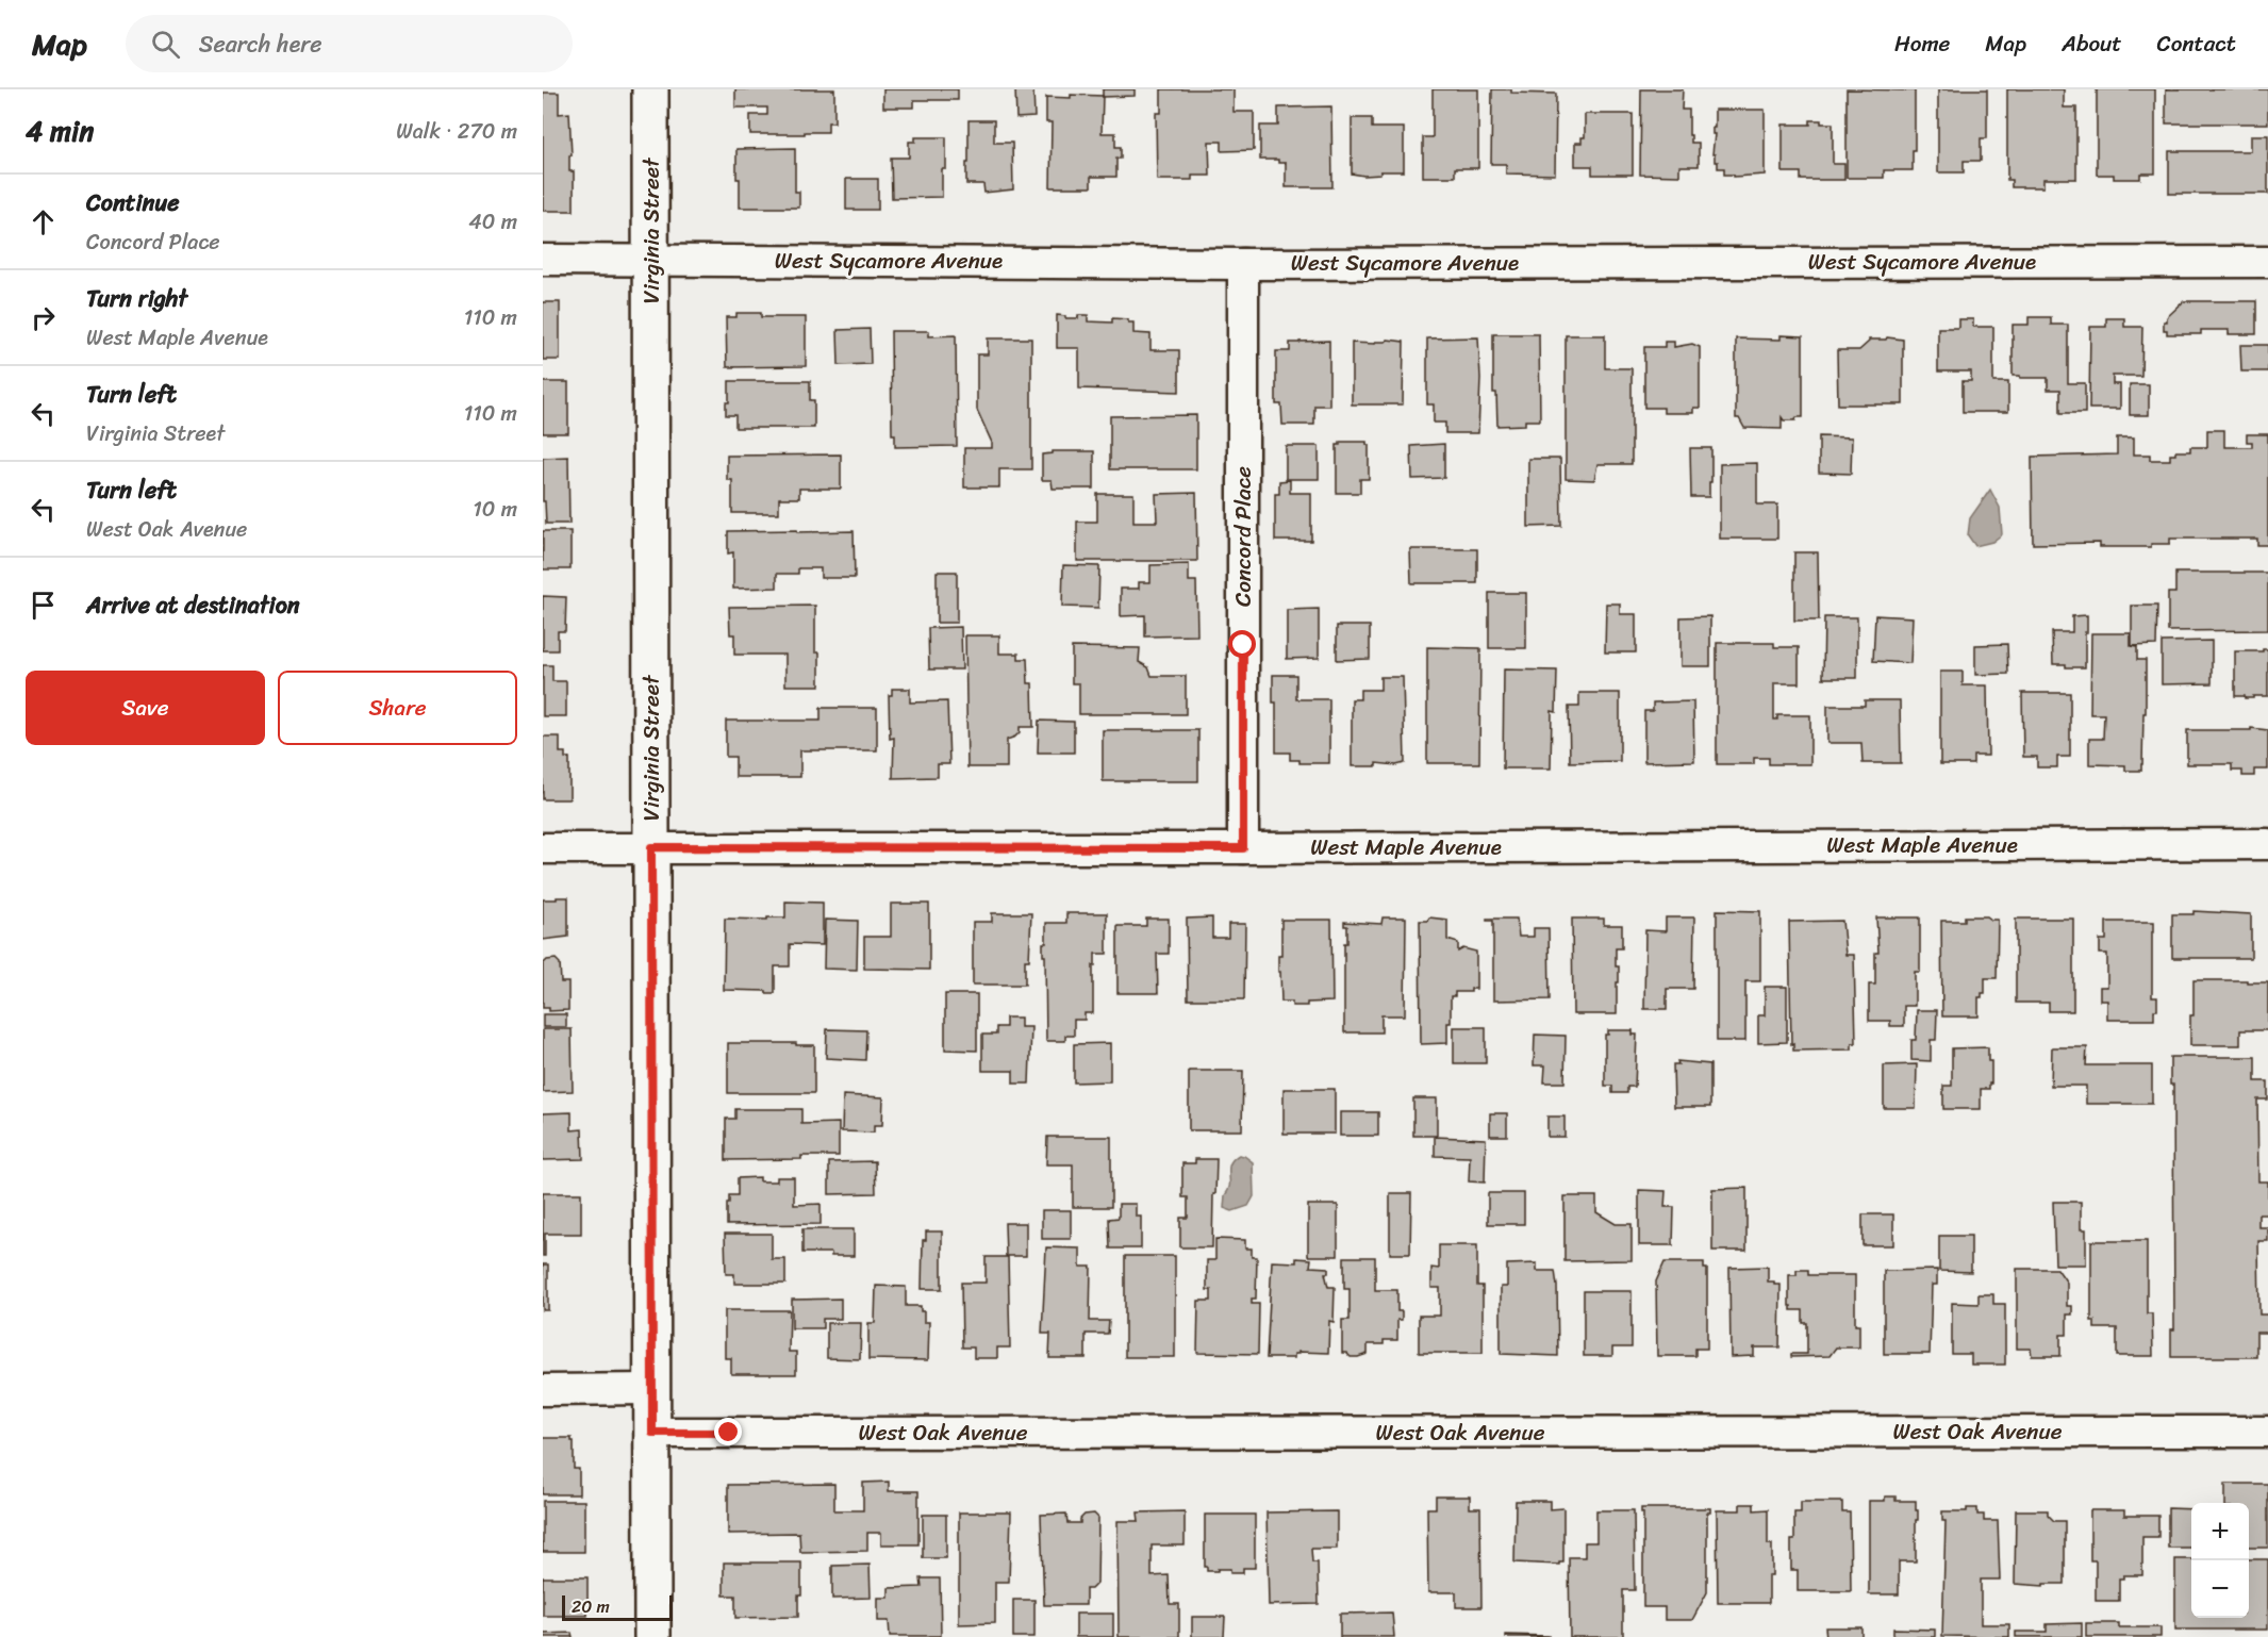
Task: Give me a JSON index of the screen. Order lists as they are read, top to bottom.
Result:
{
  "streets": {
    "street": [
      "Virginia Street",
      "West Sycamore Avenue",
      "Concord Place",
      "West Maple Avenue",
      "West Oak Avenue"
    ]
  },
  "crossings": [
    ["Virginia Street", "West Sycamore Avenue"],
    ["Virginia Street", "West Maple Avenue"],
    ["Virginia Street", "West Oak Avenue"],
    ["West Sycamore Avenue", "Concord Place"],
    ["Concord Place", "West Maple Avenue"]
  ],
  "scale_bar": "20 m",
  "page": {
    "header": "Map",
    "search": "Search here",
    "nav": [
      "Home",
      "Map",
      "About",
      "Contact"
    ],
    "heading": ["4 min", "Walk · 270 m"],
    "list": [
      ["Continue", "Concord Place", "40 m"],
      ["Turn right", "West Maple Avenue", "110 m"],
      ["Turn left", "Virginia Street", "110 m"],
      ["Turn left", "West Oak Avenue", "10 m"],
      "Arrive at destination"
    ],
    "buttons": ["Save", "Share"],
    "map_buttons": ["+", "−"],
    "scale": "20 m"
  }
}
